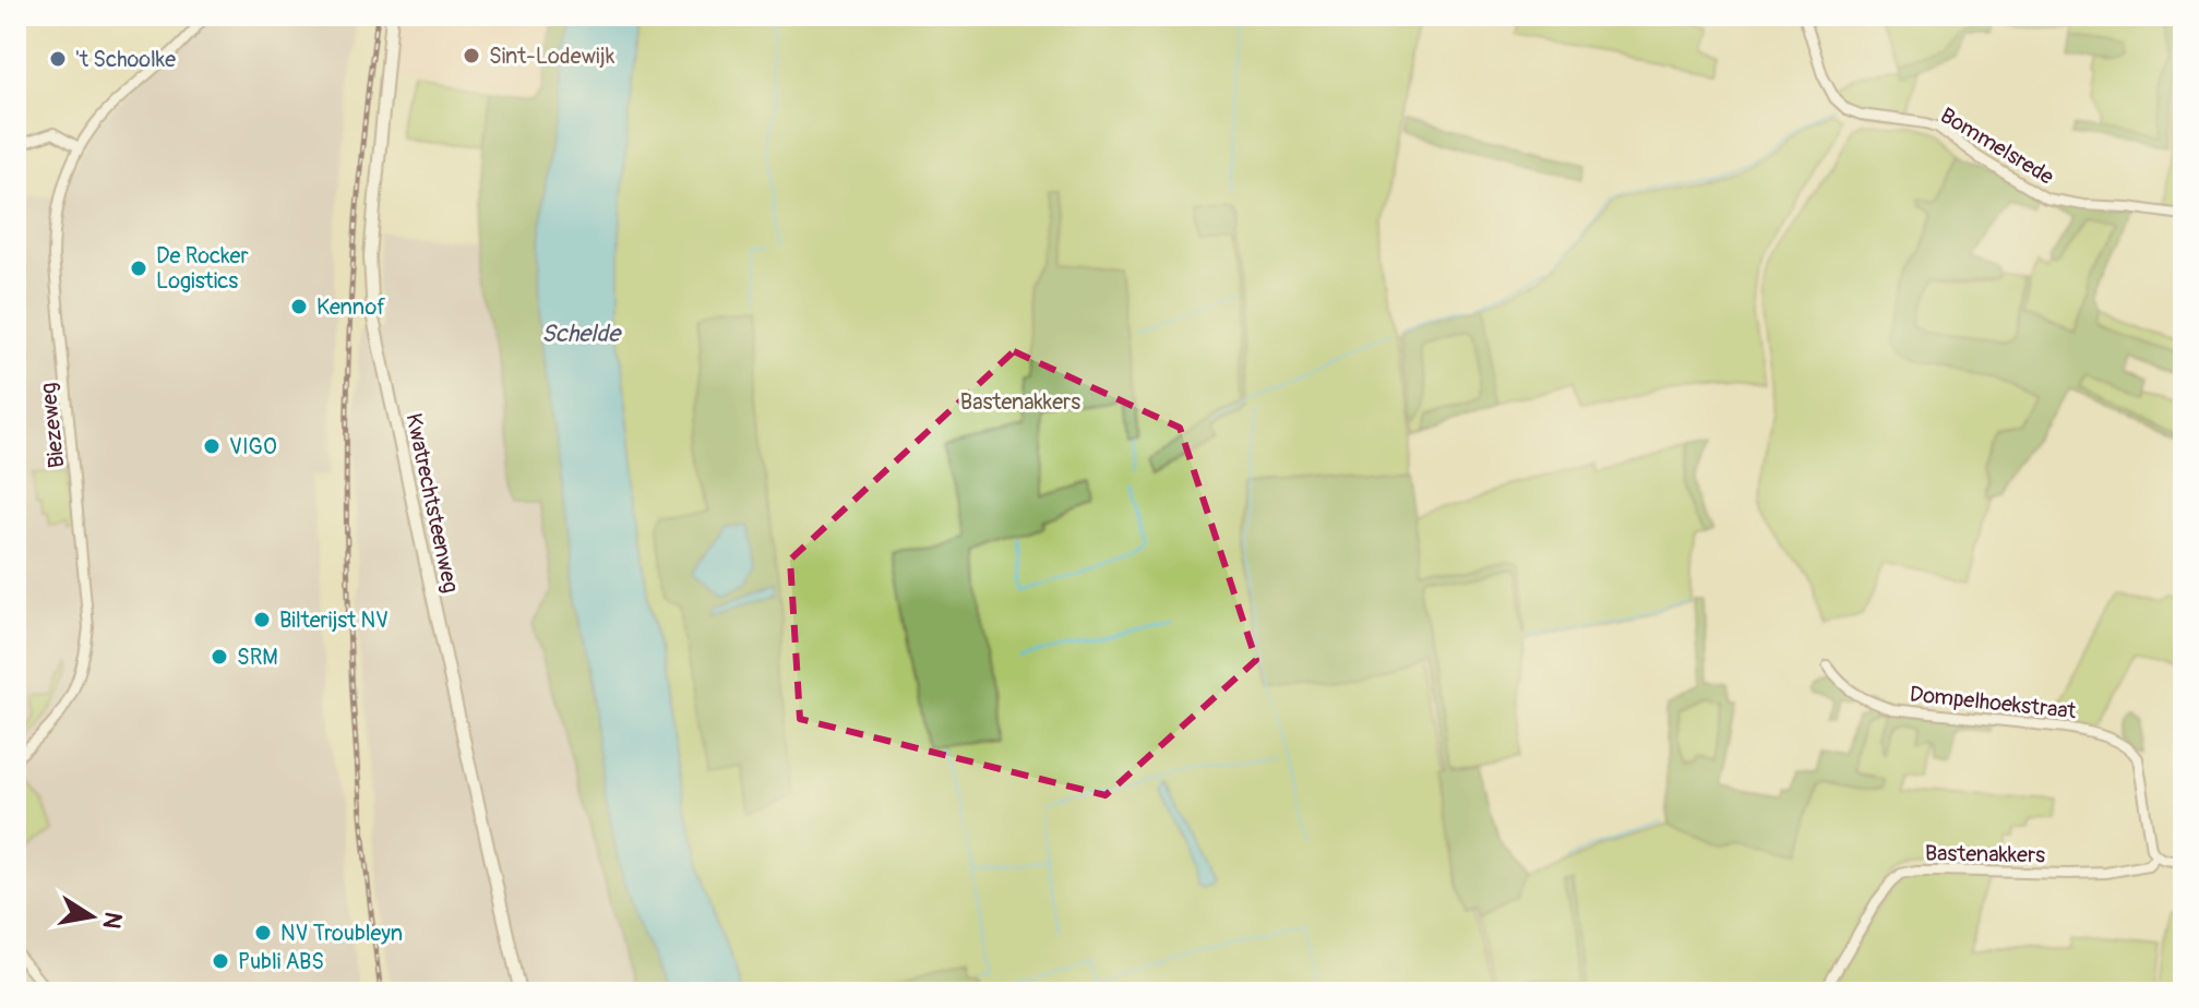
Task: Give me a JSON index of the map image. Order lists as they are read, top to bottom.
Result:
{
  "streets": {
    "street": [
      "Bommelsrede",
      "Biezeweg",
      "Kwatrechtsteenweg",
      "Dompelhoekstraat",
      "Bastenakkers"
    ]
  },
  "crossings": [
    ["Dompelhoekstraat", "Bastenakkers"]
  ],
  "water": ["Schelde"],
  "parks": ["Bastenakkers"],
  "places": [
    "Sint-Lodewijk",
    "'t Schoolke",
    "De Rocker Logistics",
    "Kennof",
    "VIGO",
    "Bilterijst NV",
    "SRM",
    "NV Troubleyn",
    "Publi ABS"
  ],
  "north": "right"
}
